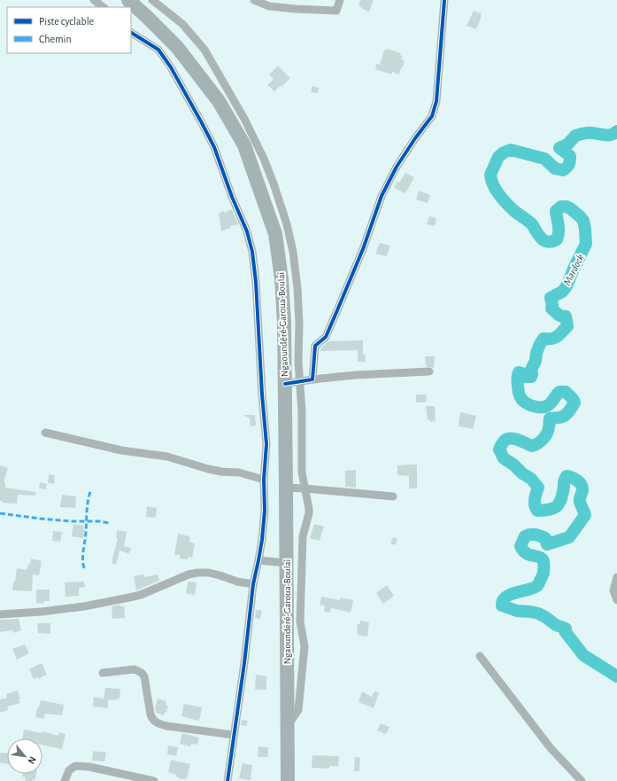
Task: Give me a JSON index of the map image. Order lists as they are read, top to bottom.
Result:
{
  "streets": {
    "highway": ["Ngaoundéré-Garoua-Boulai"]
  },
  "water": ["Mardock"],
  "legend": ["Piste cyclable", "Chemin"],
  "north": "bottom right"
}
